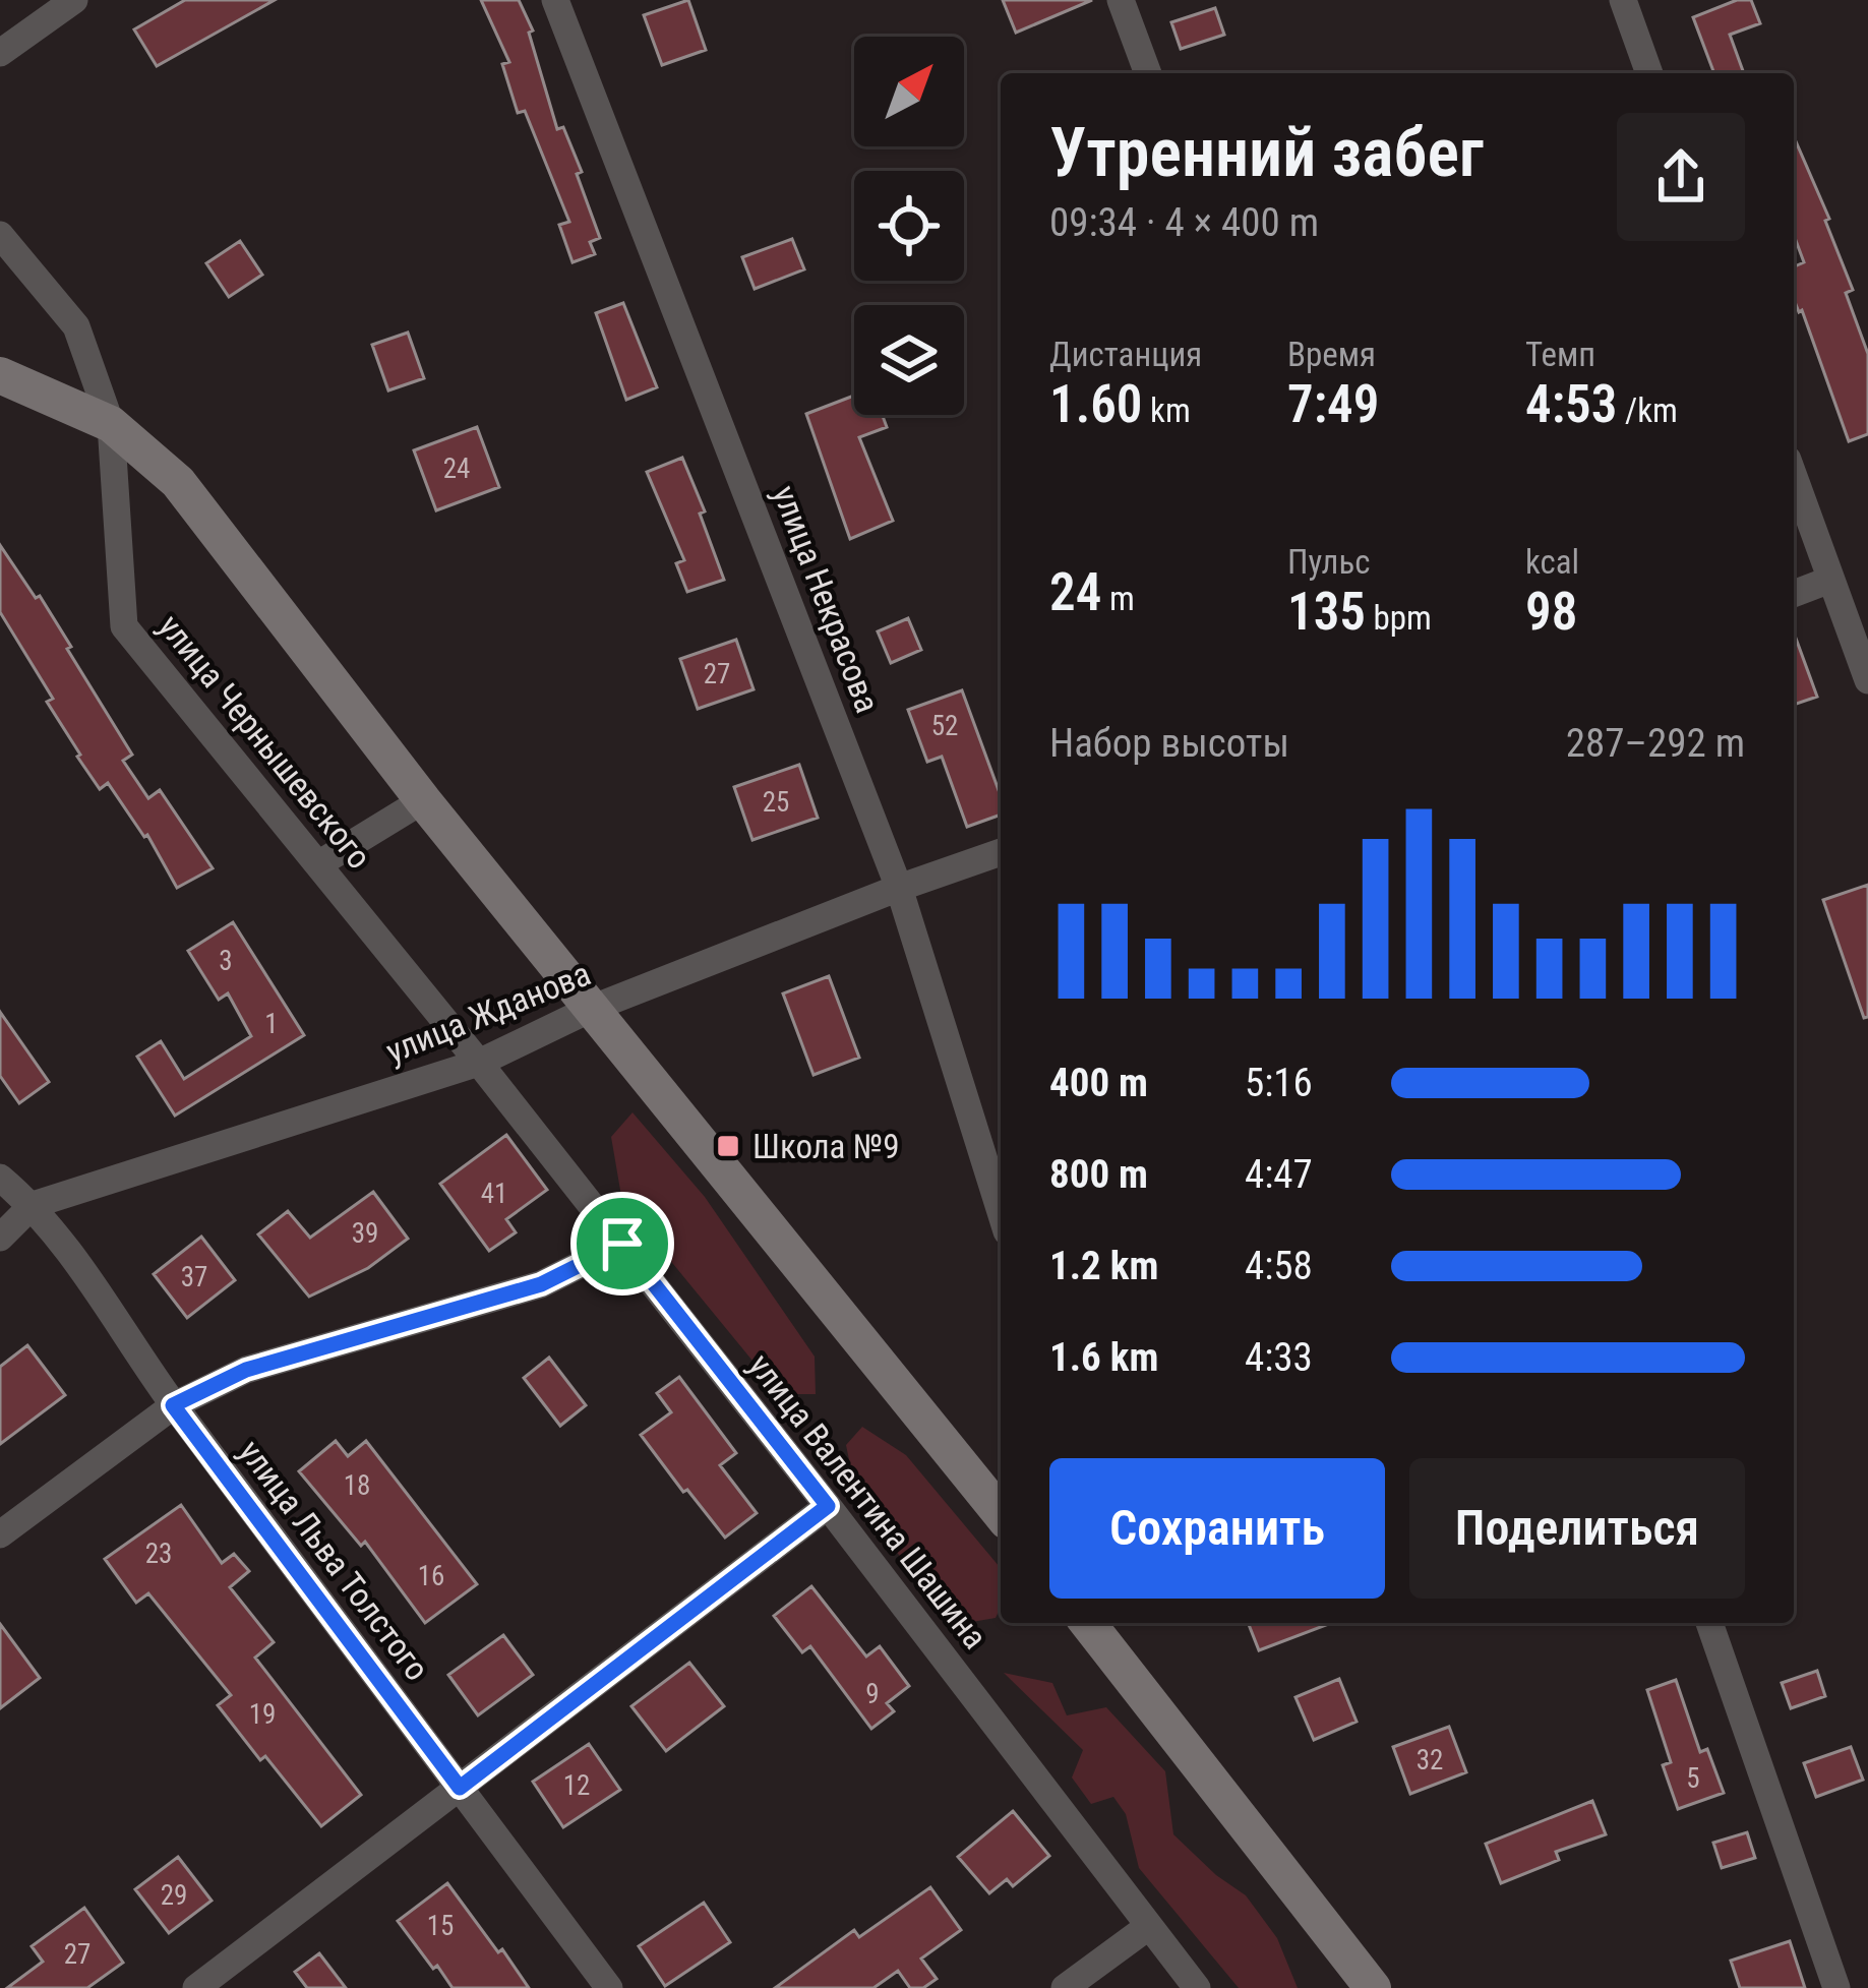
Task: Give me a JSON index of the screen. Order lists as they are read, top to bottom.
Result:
{
  "streets": {
    "street": [
      "улица Некрасова",
      "улица Чернышевского",
      "улица Жданова",
      "улица Валентина Шашина",
      "улица Льва Толстого"
    ]
  },
  "crossings": [
    ["улица Некрасова", "улица Жданова"],
    ["улица Чернышевского", "улица Жданова"],
    ["улица Чернышевского", "улица Валентина Шашина"],
    ["улица Жданова", "улица Валентина Шашина"],
    ["улица Жданова", "улица Льва Толстого"]
  ],
  "places": {
    "transit": ["Школа №9"]
  },
  "house_numbers": [
    "24",
    "27",
    "52",
    "25",
    "3",
    "1",
    "41",
    "39",
    "37",
    "18",
    "23",
    "16",
    "9",
    "19",
    "32",
    "5",
    "12",
    "29",
    "15",
    "27"
  ],
  "north": "top right",
  "page": {
    "heading": ["Утренний забег", "09:34 · 4 × 400 m"],
    "stats": [
      ["Дистанция", "1.60 km"],
      ["Время", "7:49"],
      ["Темп", "4:53 /km"],
      ["24 m"],
      ["Пульс", "135 bpm"],
      ["kcal", "98"]
    ],
    "chart": ["Набор высоты", "287–292 m"],
    "list": [
      {
        "name": "400 m",
        "note": "5:16"
      },
      {
        "name": "800 m",
        "note": "4:47"
      },
      {
        "name": "1.2 km",
        "note": "4:58"
      },
      {
        "name": "1.6 km",
        "note": "4:33"
      }
    ],
    "buttons": ["Сохранить", "Поделиться"]
  }
}
